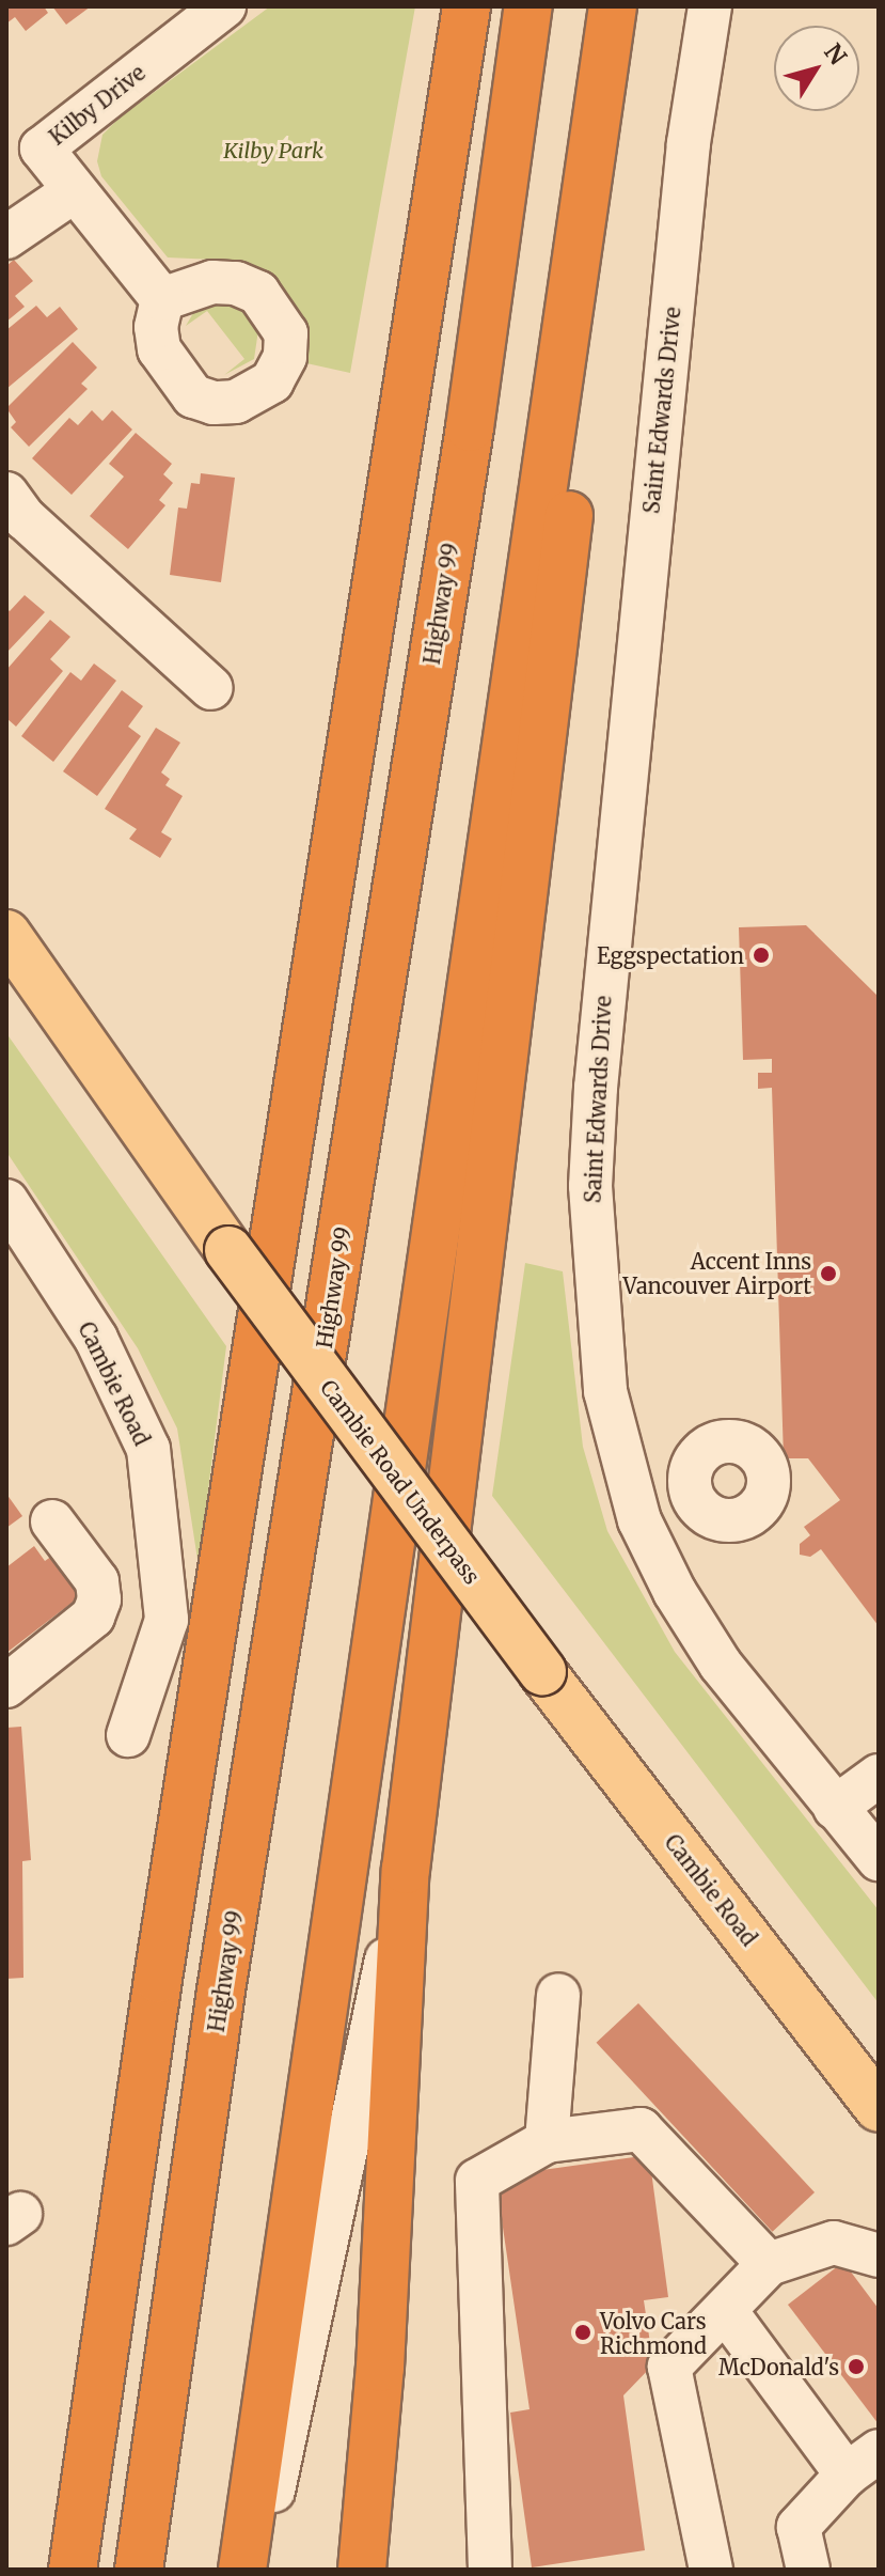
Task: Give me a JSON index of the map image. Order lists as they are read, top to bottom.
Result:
{
  "streets": {
    "highway": ["Highway 99"],
    "main road": ["Cambie Road", "Cambie Road Underpass"],
    "street": ["Kilby Drive", "Saint Edwards Drive"]
  },
  "crossings": [
    ["Cambie Road", "Cambie Road Underpass"]
  ],
  "parks": ["Kilby Park"],
  "places": [
    "Eggspectation",
    "Accent Inns Vancouver Airport",
    "Volvo Cars Richmond",
    "McDonald's"
  ],
  "north": "top right"
}
